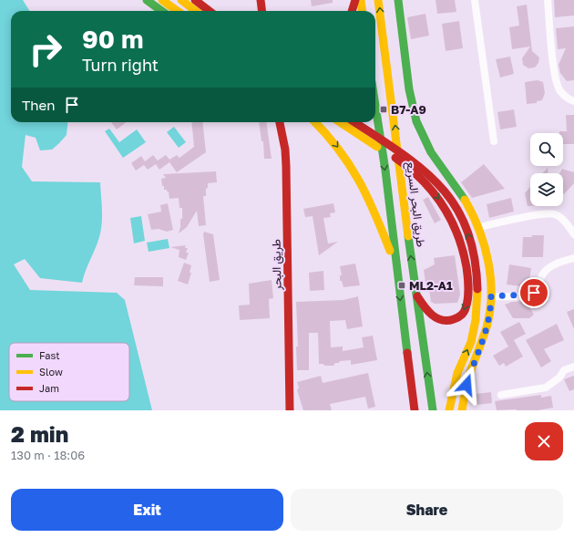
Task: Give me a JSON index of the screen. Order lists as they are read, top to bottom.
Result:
{
  "streets": {
    "main road": ["طريق البحر السريع", "طريق البحر"]
  },
  "places": {
    "transit": ["B7-A9", "ML2-A1"]
  },
  "legend": ["Fast", "Slow", "Jam"],
  "page": {
    "turn": ["90 m", "Turn right"],
    "then": "Then",
    "heading": ["2 min", "130 m · 18:06"],
    "buttons": ["Exit", "Share"]
  }
}
